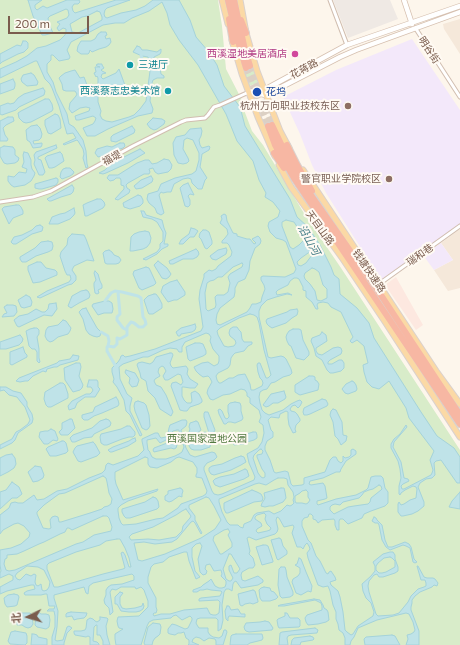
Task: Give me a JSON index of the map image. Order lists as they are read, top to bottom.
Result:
{
  "streets": {
    "highway": ["钱塘快速路"],
    "main road": ["天目山路"],
    "street": [
      "明谷街",
      "花蒋路",
      "福堤",
      "瑞和巷"
    ]
  },
  "crossings": [
    ["明谷街", "花蒋路"],
    ["花蒋路", "天目山路"],
    ["福堤", "天目山路"],
    ["天目山路", "瑞和巷"]
  ],
  "water": ["沿山河"],
  "parks": ["西溪国家湿地公园"],
  "places": [
    "西溪湿地美居酒店",
    "三进厅",
    "西溪蔡志忠美术馆",
    "花坞",
    "杭州万向职业技校东区",
    "警官职业学院校区"
  ],
  "scale_bar": "200 m",
  "north": "left"
}
